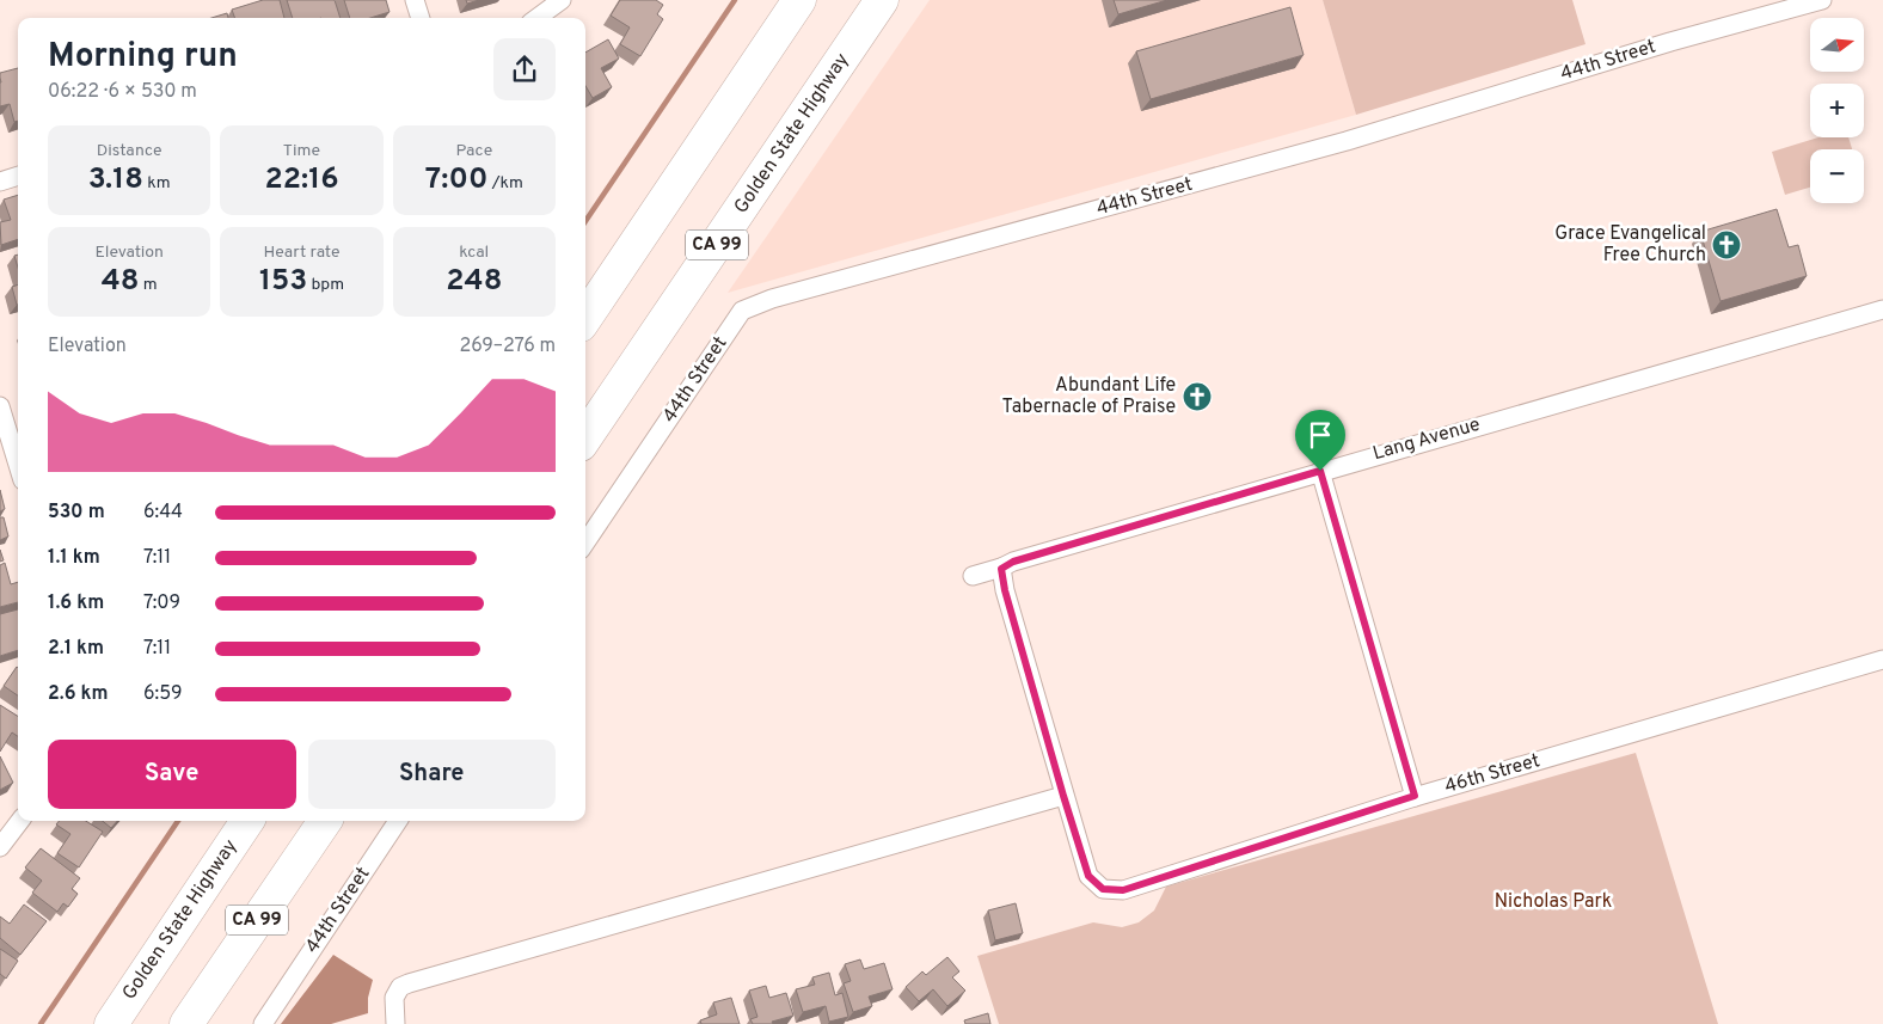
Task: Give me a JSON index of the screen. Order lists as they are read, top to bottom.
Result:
{
  "streets": {
    "highway": ["Golden State Highway", "CA 99"],
    "street": ["44th Street", "Lang Avenue", "46th Street"]
  },
  "parks": ["Nicholas Park"],
  "places": {
    "church": ["Grace Evangelical Free Church", "Abundant Life Tabernacle of Praise"]
  },
  "north": "right",
  "page": {
    "map_buttons": ["+", "−"],
    "heading": ["Morning run", "06:22 · 6 × 530 m"],
    "stats": [
      ["Distance", "3.18 km"],
      ["Time", "22:16"],
      ["Pace", "7:00 /km"],
      ["Elevation", "48 m"],
      ["Heart rate", "153 bpm"],
      ["kcal", "248"]
    ],
    "chart": ["Elevation", "269–276 m"],
    "list": [
      {
        "name": "530 m",
        "note": "6:44"
      },
      {
        "name": "1.1 km",
        "note": "7:11"
      },
      {
        "name": "1.6 km",
        "note": "7:09"
      },
      {
        "name": "2.1 km",
        "note": "7:11"
      },
      {
        "name": "2.6 km",
        "note": "6:59"
      }
    ],
    "buttons": ["Save", "Share"]
  }
}
